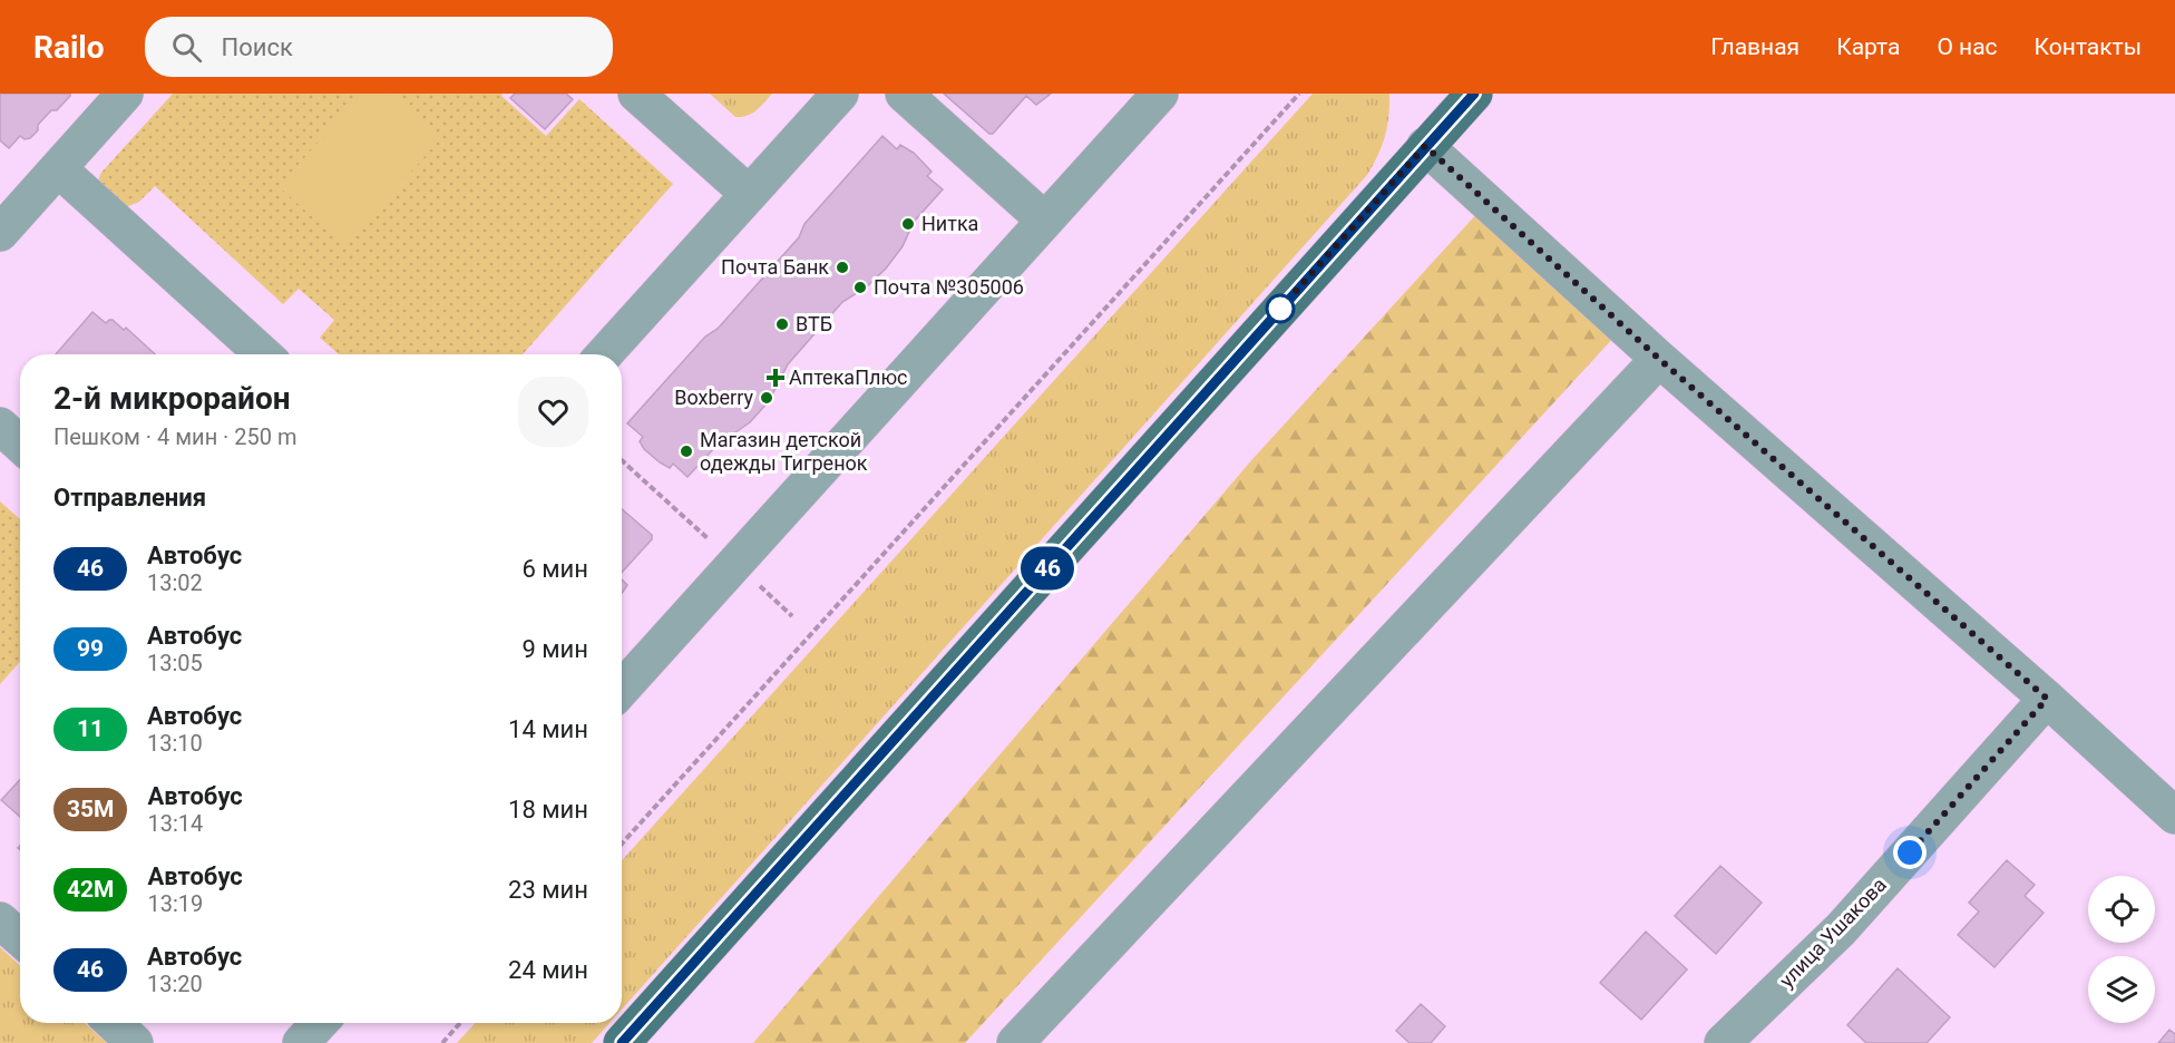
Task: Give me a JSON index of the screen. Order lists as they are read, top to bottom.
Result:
{
  "streets": {
    "street": ["улица Ушакова"]
  },
  "places": {
    "other": [
      "Нитка",
      "Почта Банк",
      "Почта №305006",
      "ВТБ",
      "Boxberry",
      "Магазин детской одежды Тигренок"
    ],
    "health": ["АптекаПлюс"]
  },
  "lines": ["bus line 46"],
  "page": {
    "header": "Railo",
    "search": "Поиск",
    "nav": [
      "Главная",
      "Карта",
      "О нас",
      "Контакты"
    ],
    "on_map": "46",
    "heading": [
      ["2-й микрорайон", "Пешком · 4 мин · 250 m"],
      "Отправления"
    ],
    "list": [
      {
        "mark": "46",
        "name": "Автобус",
        "note": "13:02",
        "value": "6 мин"
      },
      {
        "mark": "99",
        "name": "Автобус",
        "note": "13:05",
        "value": "9 мин"
      },
      {
        "mark": "11",
        "name": "Автобус",
        "note": "13:10",
        "value": "14 мин"
      },
      {
        "mark": "35М",
        "name": "Автобус",
        "note": "13:14",
        "value": "18 мин"
      },
      {
        "mark": "42M",
        "name": "Автобус",
        "note": "13:19",
        "value": "23 мин"
      },
      {
        "mark": "46",
        "name": "Автобус",
        "note": "13:20",
        "value": "24 мин"
      }
    ]
  }
}
